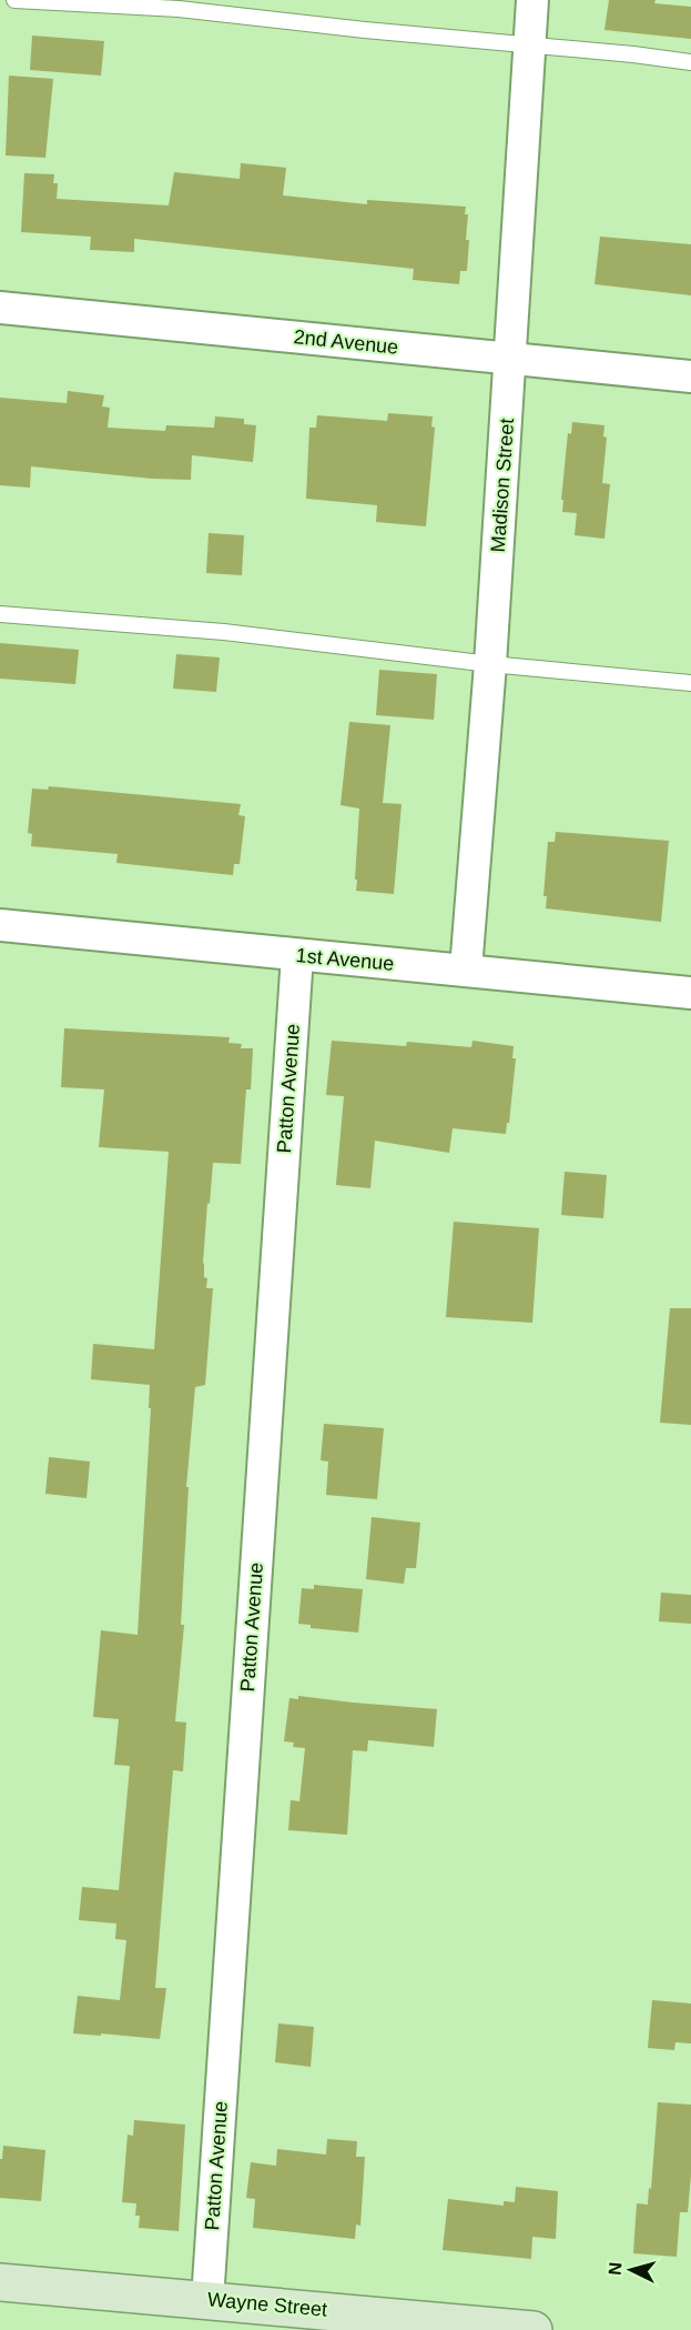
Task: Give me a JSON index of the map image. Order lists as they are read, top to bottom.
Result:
{
  "streets": {
    "main road": ["Wayne Street"],
    "street": [
      "2nd Avenue",
      "Madison Street",
      "1st Avenue",
      "Patton Avenue"
    ]
  },
  "crossings": [
    ["2nd Avenue", "Madison Street"],
    ["Madison Street", "1st Avenue"],
    ["1st Avenue", "Patton Avenue"],
    ["Patton Avenue", "Wayne Street"]
  ],
  "north": "left"
}
